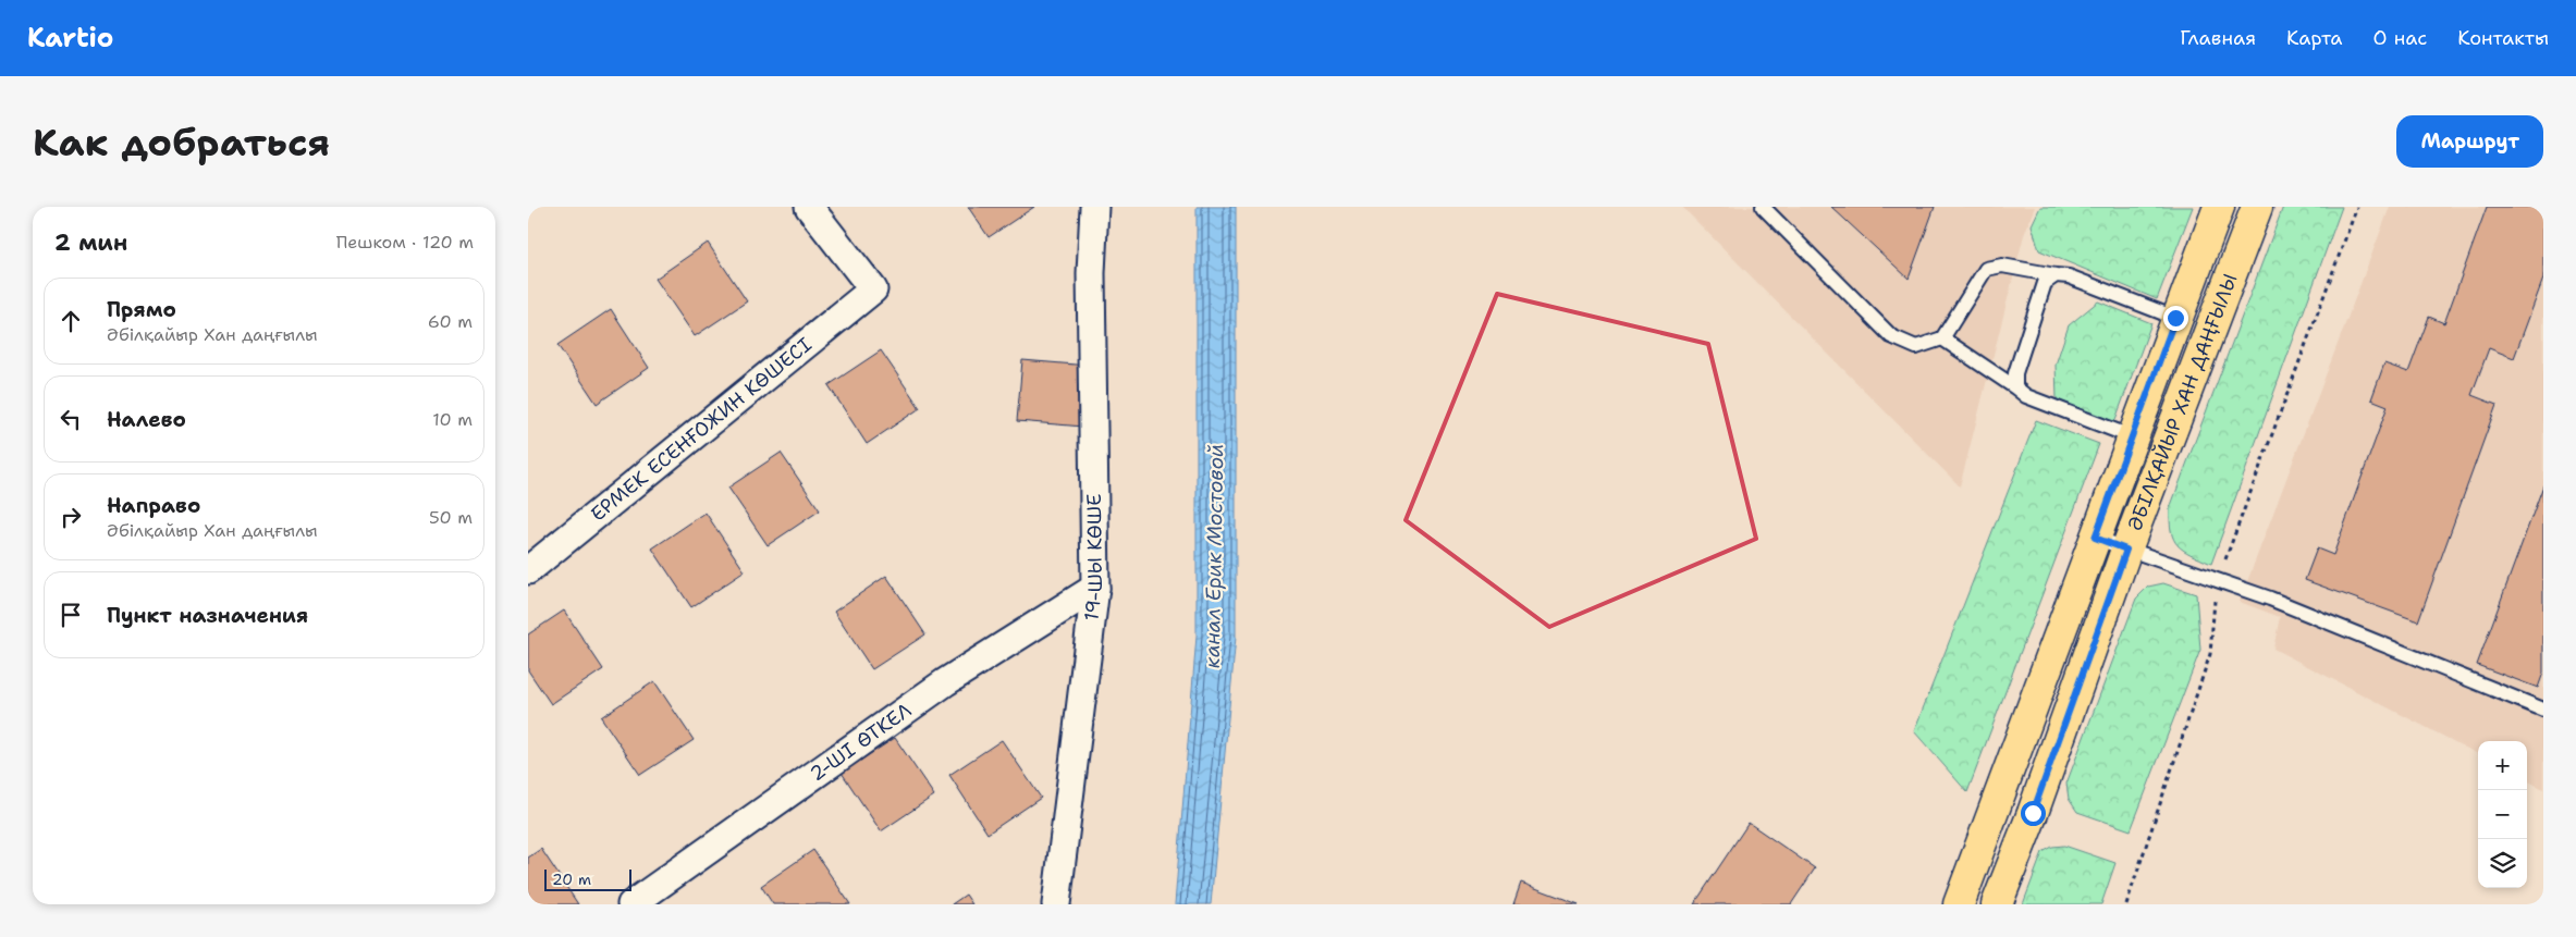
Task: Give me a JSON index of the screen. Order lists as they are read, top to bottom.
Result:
{
  "streets": {
    "main road": ["ӘБІЛҚАЙЫР ХАН ДАҢҒЫЛЫ"],
    "street": ["ЕРМЕК ЕСЕНҒОЖИН КӨШЕСІ", "19-ШЫ КӨШЕ", "2-ШI ӨТКЕЛ"]
  },
  "crossings": [
    ["19-ШЫ КӨШЕ", "2-ШI ӨТКЕЛ"]
  ],
  "water": ["канал Ерик Мостовой"],
  "scale_bar": "20 m",
  "page": {
    "header": "Kartio",
    "nav": [
      "Главная",
      "Карта",
      "О нас",
      "Контакты"
    ],
    "buttons": "Маршрут",
    "title": "Как добраться",
    "heading": ["2 мин", "Пешком · 120 m"],
    "list": [
      ["Прямо", "Әбілқайыр Хан даңғылы", "60 m"],
      ["Налево", "10 m"],
      ["Направо", "Әбілқайыр Хан даңғылы", "50 m"],
      "Пункт назначения"
    ],
    "map_buttons": ["+", "−"],
    "scale": "20 m"
  }
}
